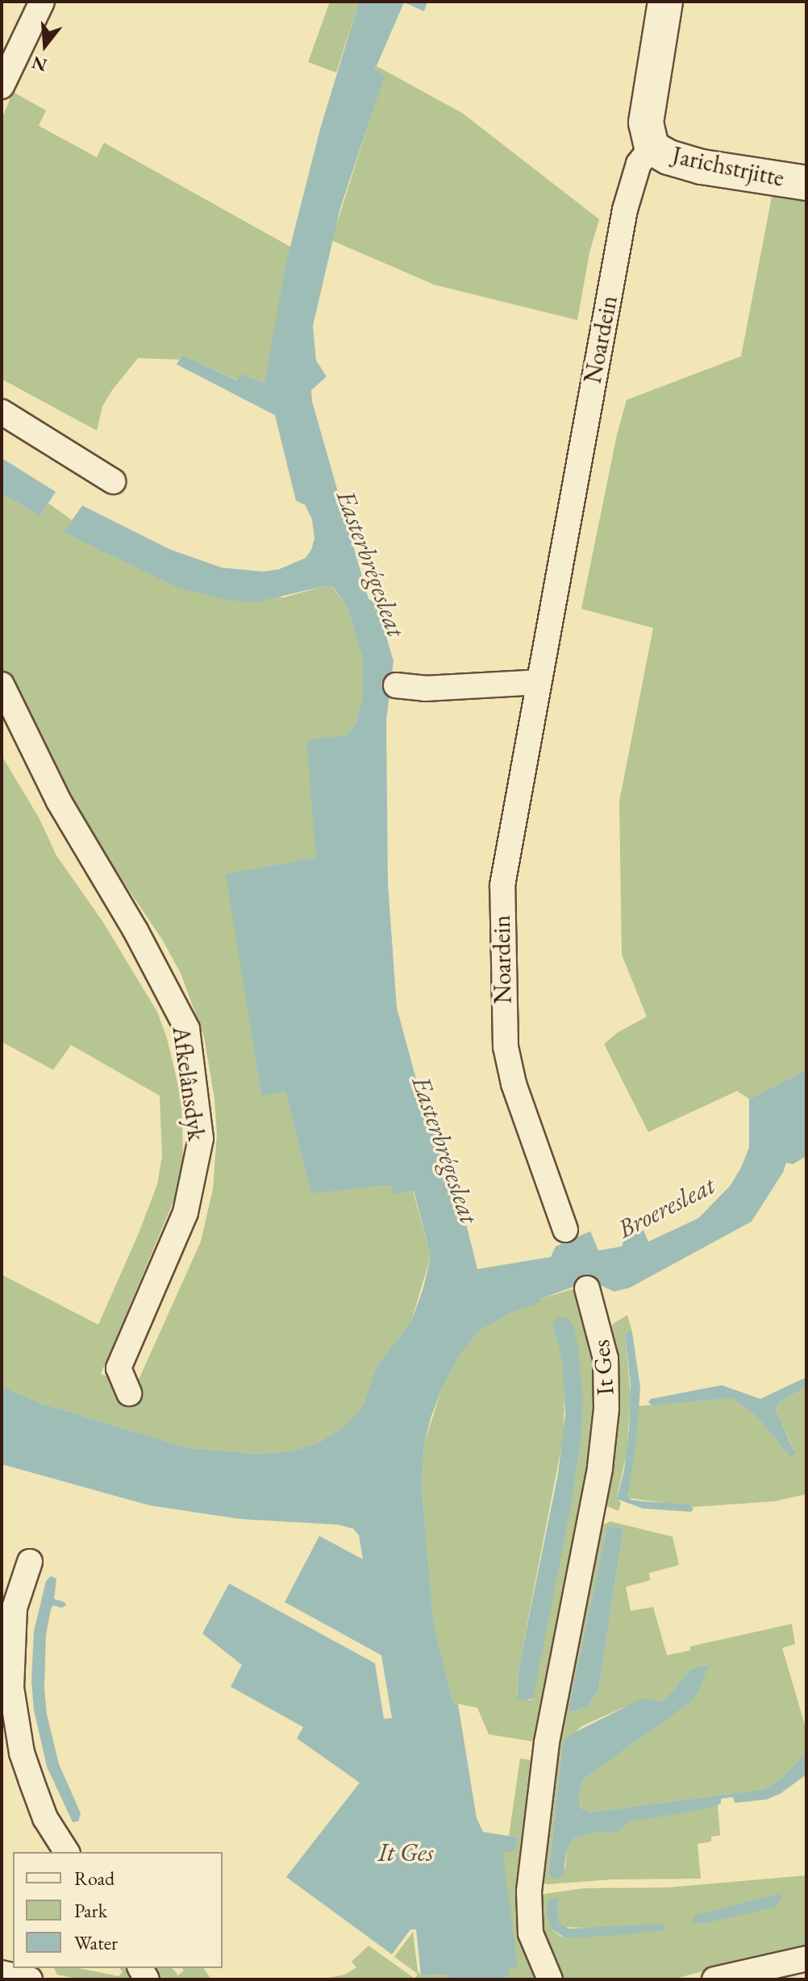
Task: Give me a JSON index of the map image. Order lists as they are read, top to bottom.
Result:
{
  "streets": {
    "street": [
      "Jarichstrjitte",
      "Noardein",
      "Afkelânsdyk",
      "It Ges"
    ]
  },
  "crossings": [
    ["Jarichstrjitte", "Noardein"]
  ],
  "water": ["Easterbrégesleat", "Broeresleat", "It Ges"],
  "legend": ["Road", "Park", "Water"],
  "north": "bottom"
}
